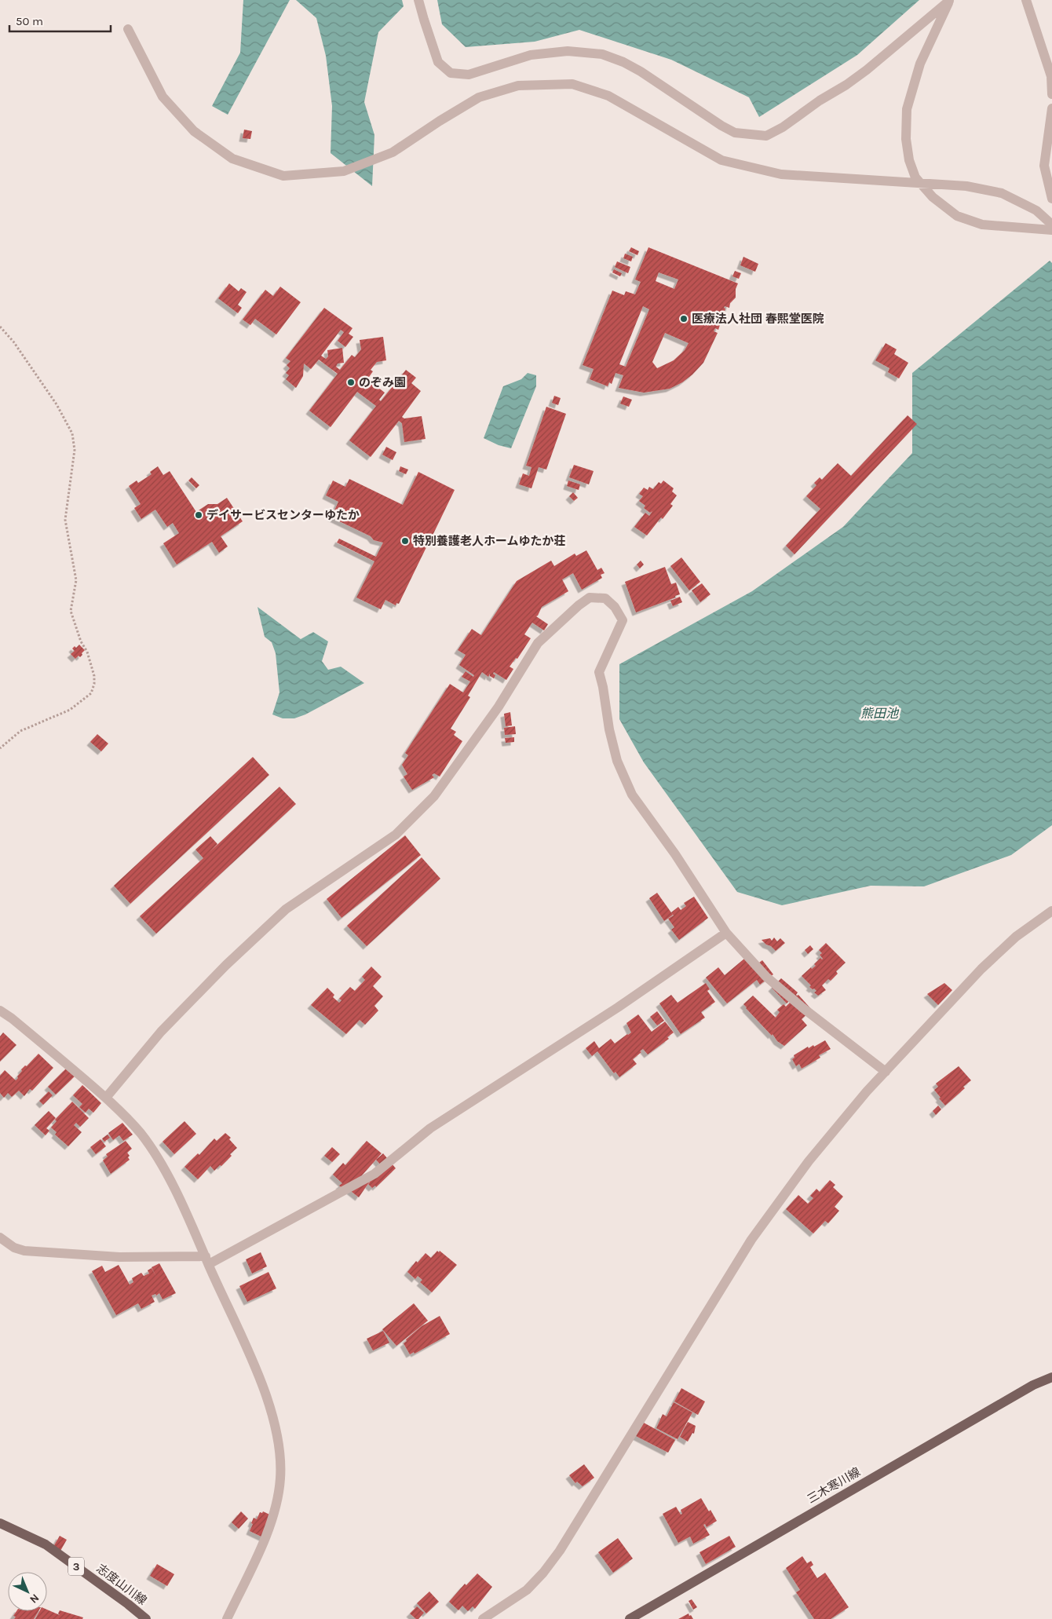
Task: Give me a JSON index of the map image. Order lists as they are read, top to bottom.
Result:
{
  "streets": {
    "main road": ["三木寒川線", "3", "志度山川線"]
  },
  "water": ["熊田池"],
  "places": [
    "医療法人社団 春熙堂医院",
    "のぞみ園",
    "デイサービスセンターゆたか",
    "特別養護老人ホームゆたか荘"
  ],
  "scale_bar": "50 m",
  "north": "bottom right"
}
